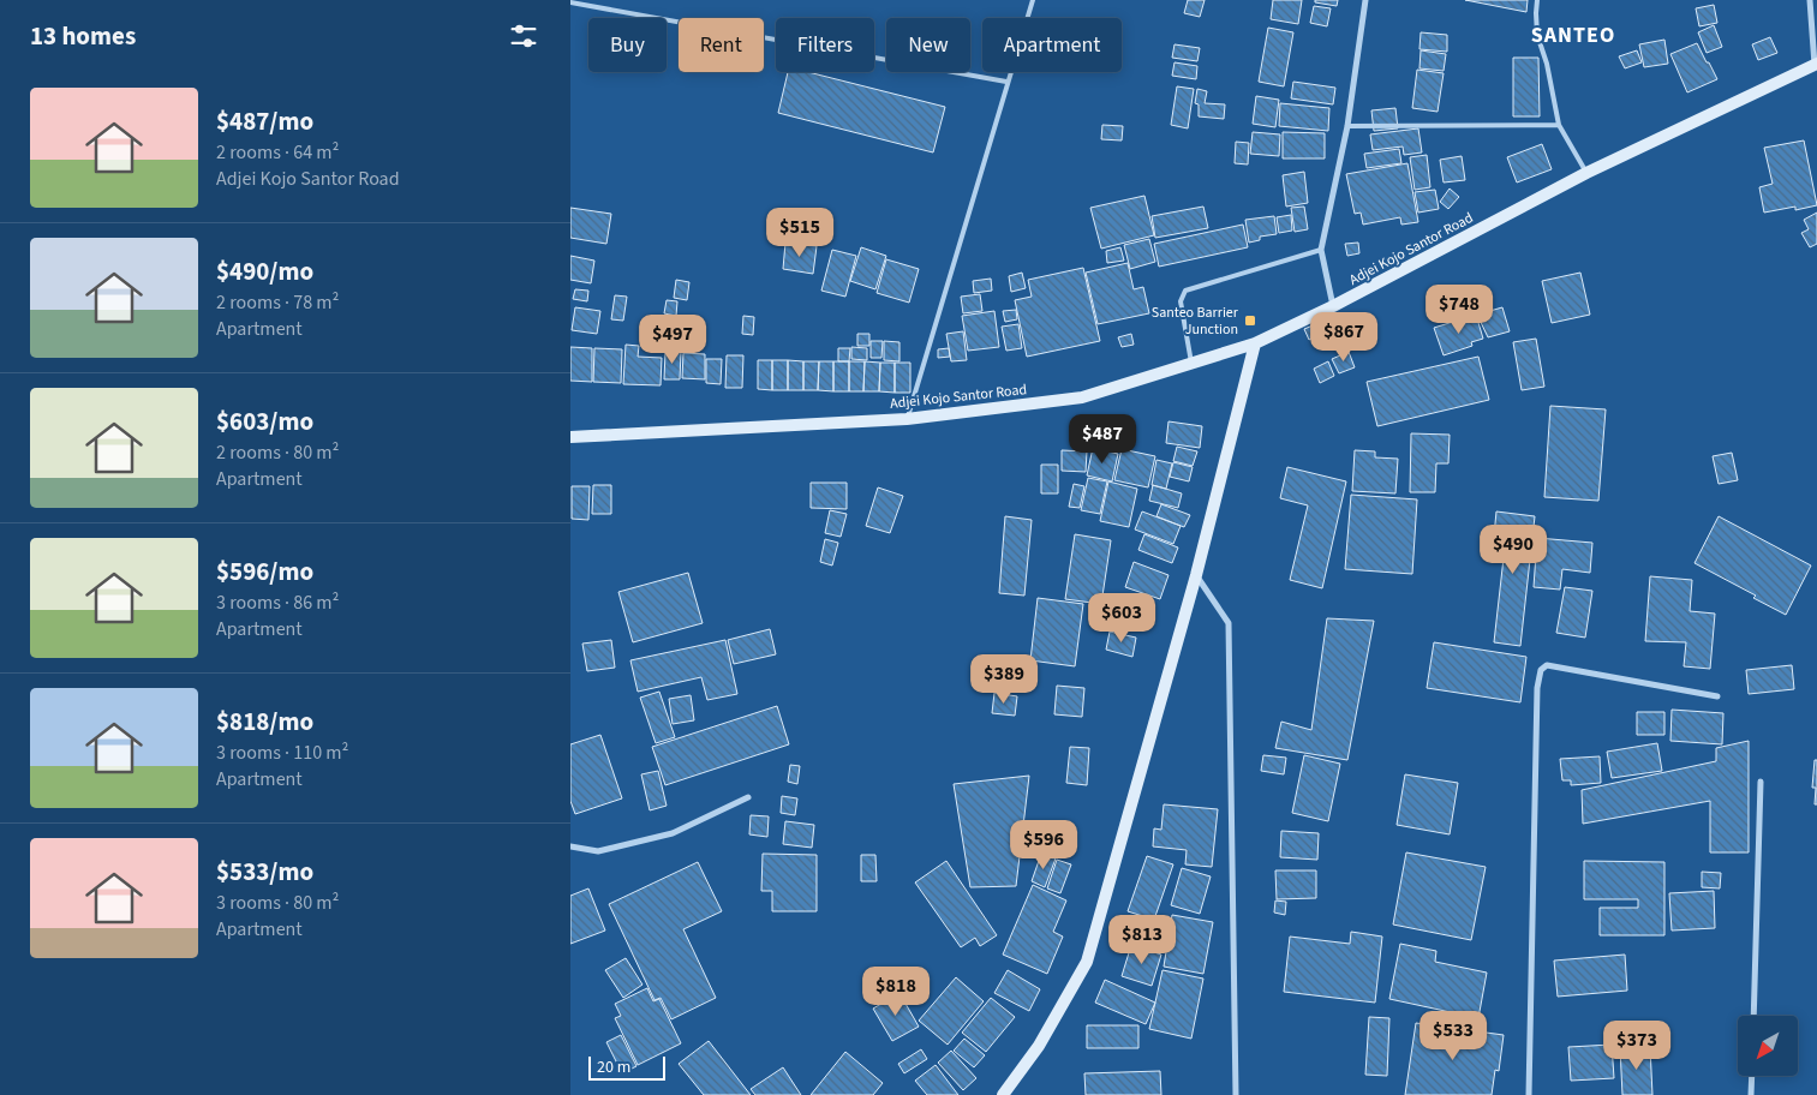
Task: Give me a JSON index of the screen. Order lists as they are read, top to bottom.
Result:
{
  "streets": {
    "street": ["Adjei Kojo Santor Road"]
  },
  "districts": ["SANTEO"],
  "places": {
    "transit": ["Santeo Barrier Junction"]
  },
  "scale_bar": "20 m",
  "north": "bottom left",
  "page": {
    "heading": "13 homes",
    "chip": [
      "Buy",
      "Rent",
      "Filters",
      "New",
      "Apartment"
    ],
    "list": [
      {
        "name": "$487/mo",
        "note": "2 rooms · 64 m² · Adjei Kojo Santor Road"
      },
      {
        "name": "$490/mo",
        "note": "2 rooms · 78 m² · Apartment"
      },
      {
        "name": "$603/mo",
        "note": "2 rooms · 80 m² · Apartment"
      },
      {
        "name": "$596/mo",
        "note": "3 rooms · 86 m² · Apartment"
      },
      {
        "name": "$818/mo",
        "note": "3 rooms · 110 m² · Apartment"
      },
      {
        "name": "$533/mo",
        "note": "3 rooms · 80 m² · Apartment"
      }
    ],
    "price": [
      "$515",
      "$748",
      "$867",
      "$497",
      "$487",
      "$490",
      "$603",
      "$389",
      "$596",
      "$813",
      "$818",
      "$533",
      "$373"
    ],
    "scale": "20 m"
  }
}
